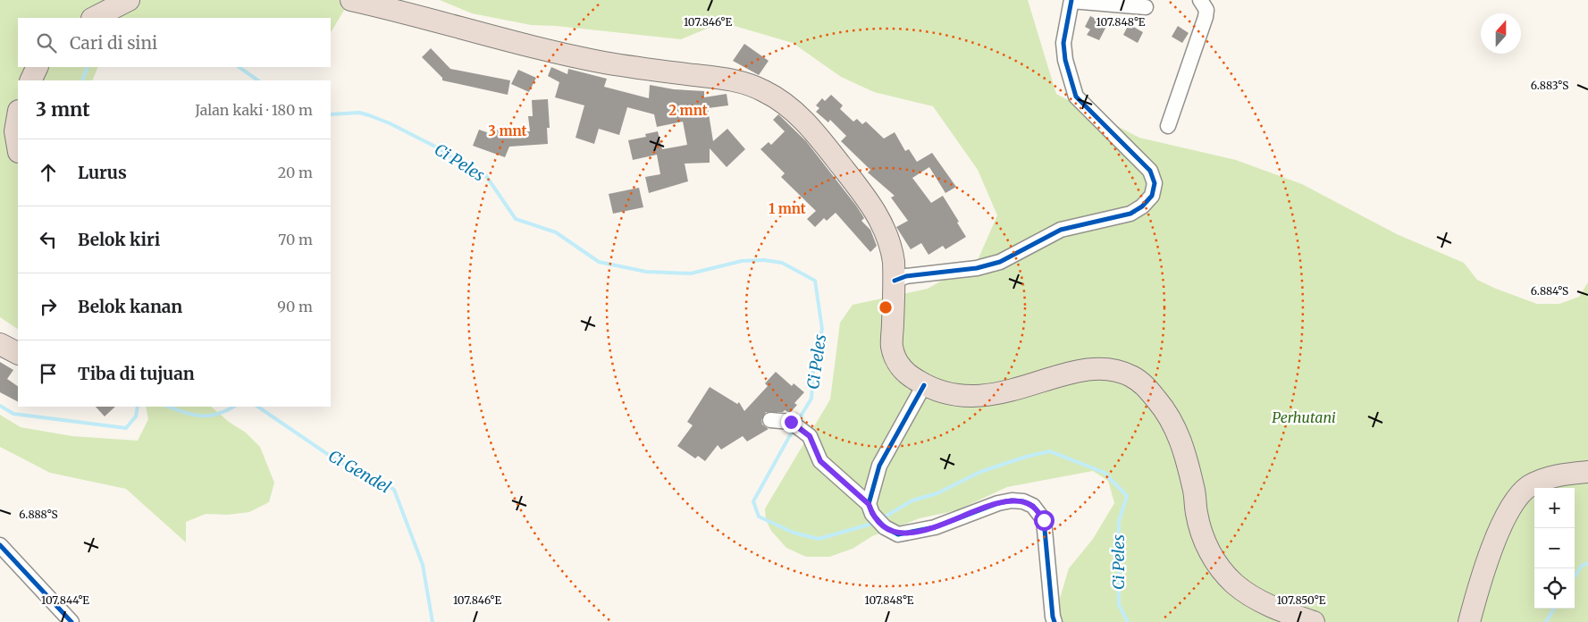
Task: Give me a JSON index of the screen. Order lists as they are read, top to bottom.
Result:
{
  "water": ["Ci Peles", "Ci Gendel"],
  "parks": ["Perhutani"],
  "north": "top",
  "page": {
    "search": "Cari di sini",
    "heading": ["3 mnt", "Jalan kaki · 180 m"],
    "list": [
      ["Lurus", "20 m"],
      ["Belok kiri", "70 m"],
      ["Belok kanan", "90 m"],
      "Tiba di tujuan"
    ],
    "map_buttons": ["+", "−"]
  },
  "coordinates": [
    "107.846°E",
    "107.848°E",
    "6.883°S",
    "6.884°S",
    "6.888°S",
    "107.844°E",
    "107.850°E"
  ],
  "rings": ["2 mnt", "3 mnt", "1 mnt"]
}
